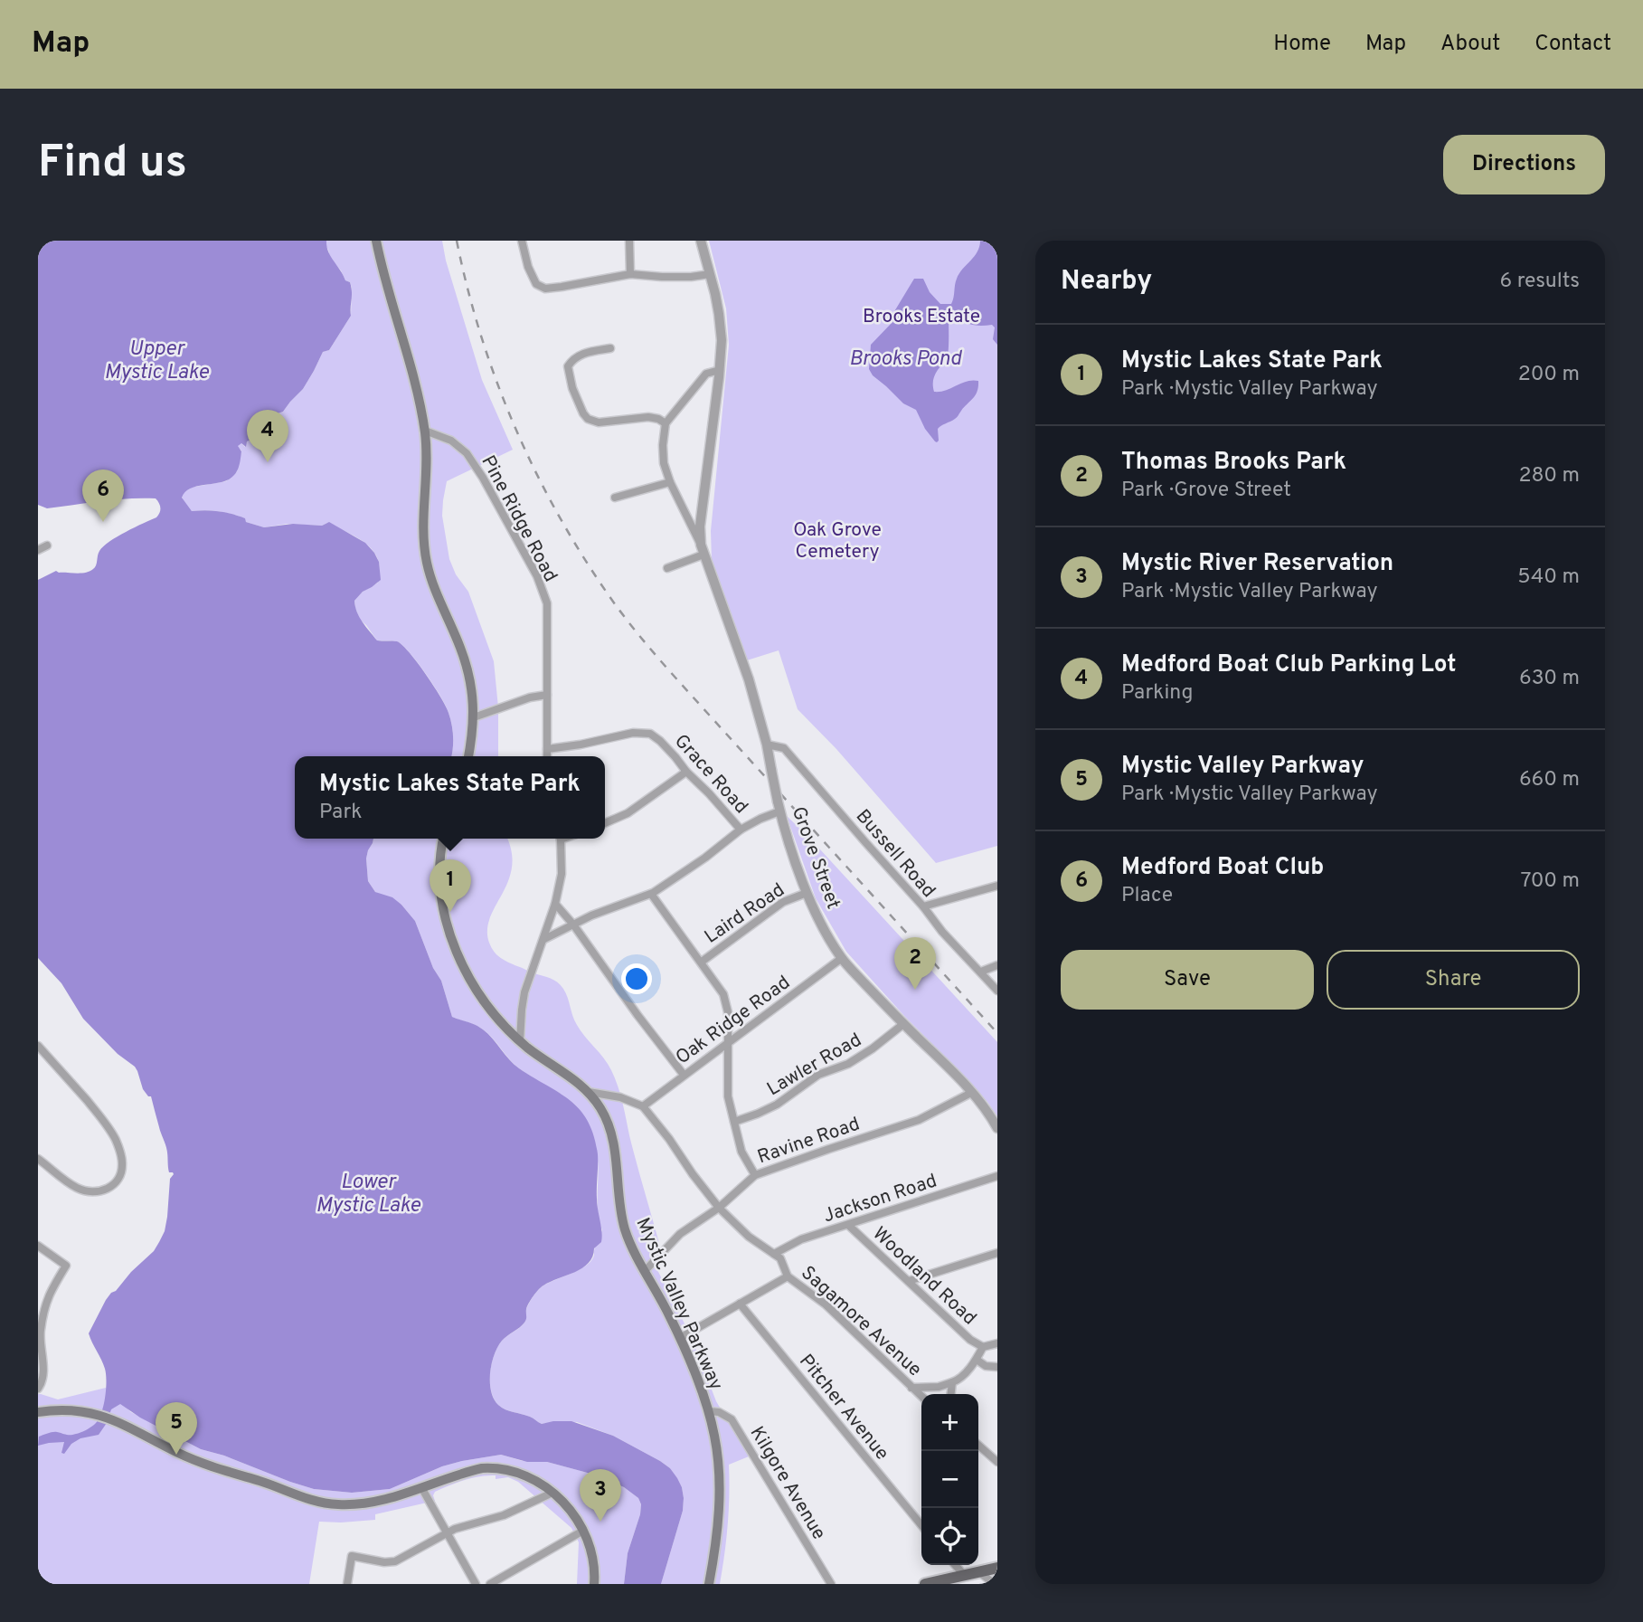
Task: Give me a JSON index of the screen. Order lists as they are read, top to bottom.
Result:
{
  "streets": {
    "main road": ["Mystic Valley Parkway"],
    "street": [
      "Pine Ridge Road",
      "Grace Road",
      "Bussell Road",
      "Grove Street",
      "Laird Road",
      "Oak Ridge Road",
      "Lawler Road",
      "Ravine Road",
      "Jackson Road",
      "Woodland Road",
      "Sagamore Avenue",
      "Pitcher Avenue",
      "Kilgore Avenue"
    ]
  },
  "crossings": [
    ["Pine Ridge Road", "Grace Road"],
    ["Bussell Road", "Grove Street"],
    ["Grove Street", "Laird Road"],
    ["Grove Street", "Oak Ridge Road"],
    ["Grove Street", "Lawler Road"],
    ["Grove Street", "Ravine Road"],
    ["Oak Ridge Road", "Sagamore Avenue"],
    ["Ravine Road", "Mystic Valley Parkway"],
    ["Ravine Road", "Sagamore Avenue"],
    ["Jackson Road", "Woodland Road"],
    ["Jackson Road", "Sagamore Avenue"],
    ["Mystic Valley Parkway", "Kilgore Avenue"]
  ],
  "water": ["Upper Mystic Lake", "Brooks Pond", "Lower Mystic Lake"],
  "parks": ["Brooks Estate", "Oak Grove Cemetery"],
  "page": {
    "header": "Map",
    "nav": [
      "Home",
      "Map",
      "About",
      "Contact"
    ],
    "buttons": [
      "Directions",
      ["Save", "Share"]
    ],
    "title": "Find us",
    "heading": ["Nearby", "6 results"],
    "list": [
      {
        "mark": "1",
        "name": "Mystic Lakes State Park",
        "note": "Park · Mystic Valley Parkway",
        "value": "200 m"
      },
      {
        "mark": "2",
        "name": "Thomas Brooks Park",
        "note": "Park · Grove Street",
        "value": "280 m"
      },
      {
        "mark": "3",
        "name": "Mystic River Reservation",
        "note": "Park · Mystic Valley Parkway",
        "value": "540 m"
      },
      {
        "mark": "4",
        "name": "Medford Boat Club Parking Lot",
        "note": "Parking",
        "value": "630 m"
      },
      {
        "mark": "5",
        "name": "Mystic Valley Parkway",
        "note": "Park · Mystic Valley Parkway",
        "value": "660 m"
      },
      {
        "mark": "6",
        "name": "Medford Boat Club",
        "note": "Place",
        "value": "700 m"
      }
    ],
    "pins": [
      "4",
      "6",
      "1",
      "2",
      "5",
      "3"
    ],
    "popup": ["Mystic Lakes State Park", "Park"],
    "map_buttons": ["+", "−"]
  }
}
